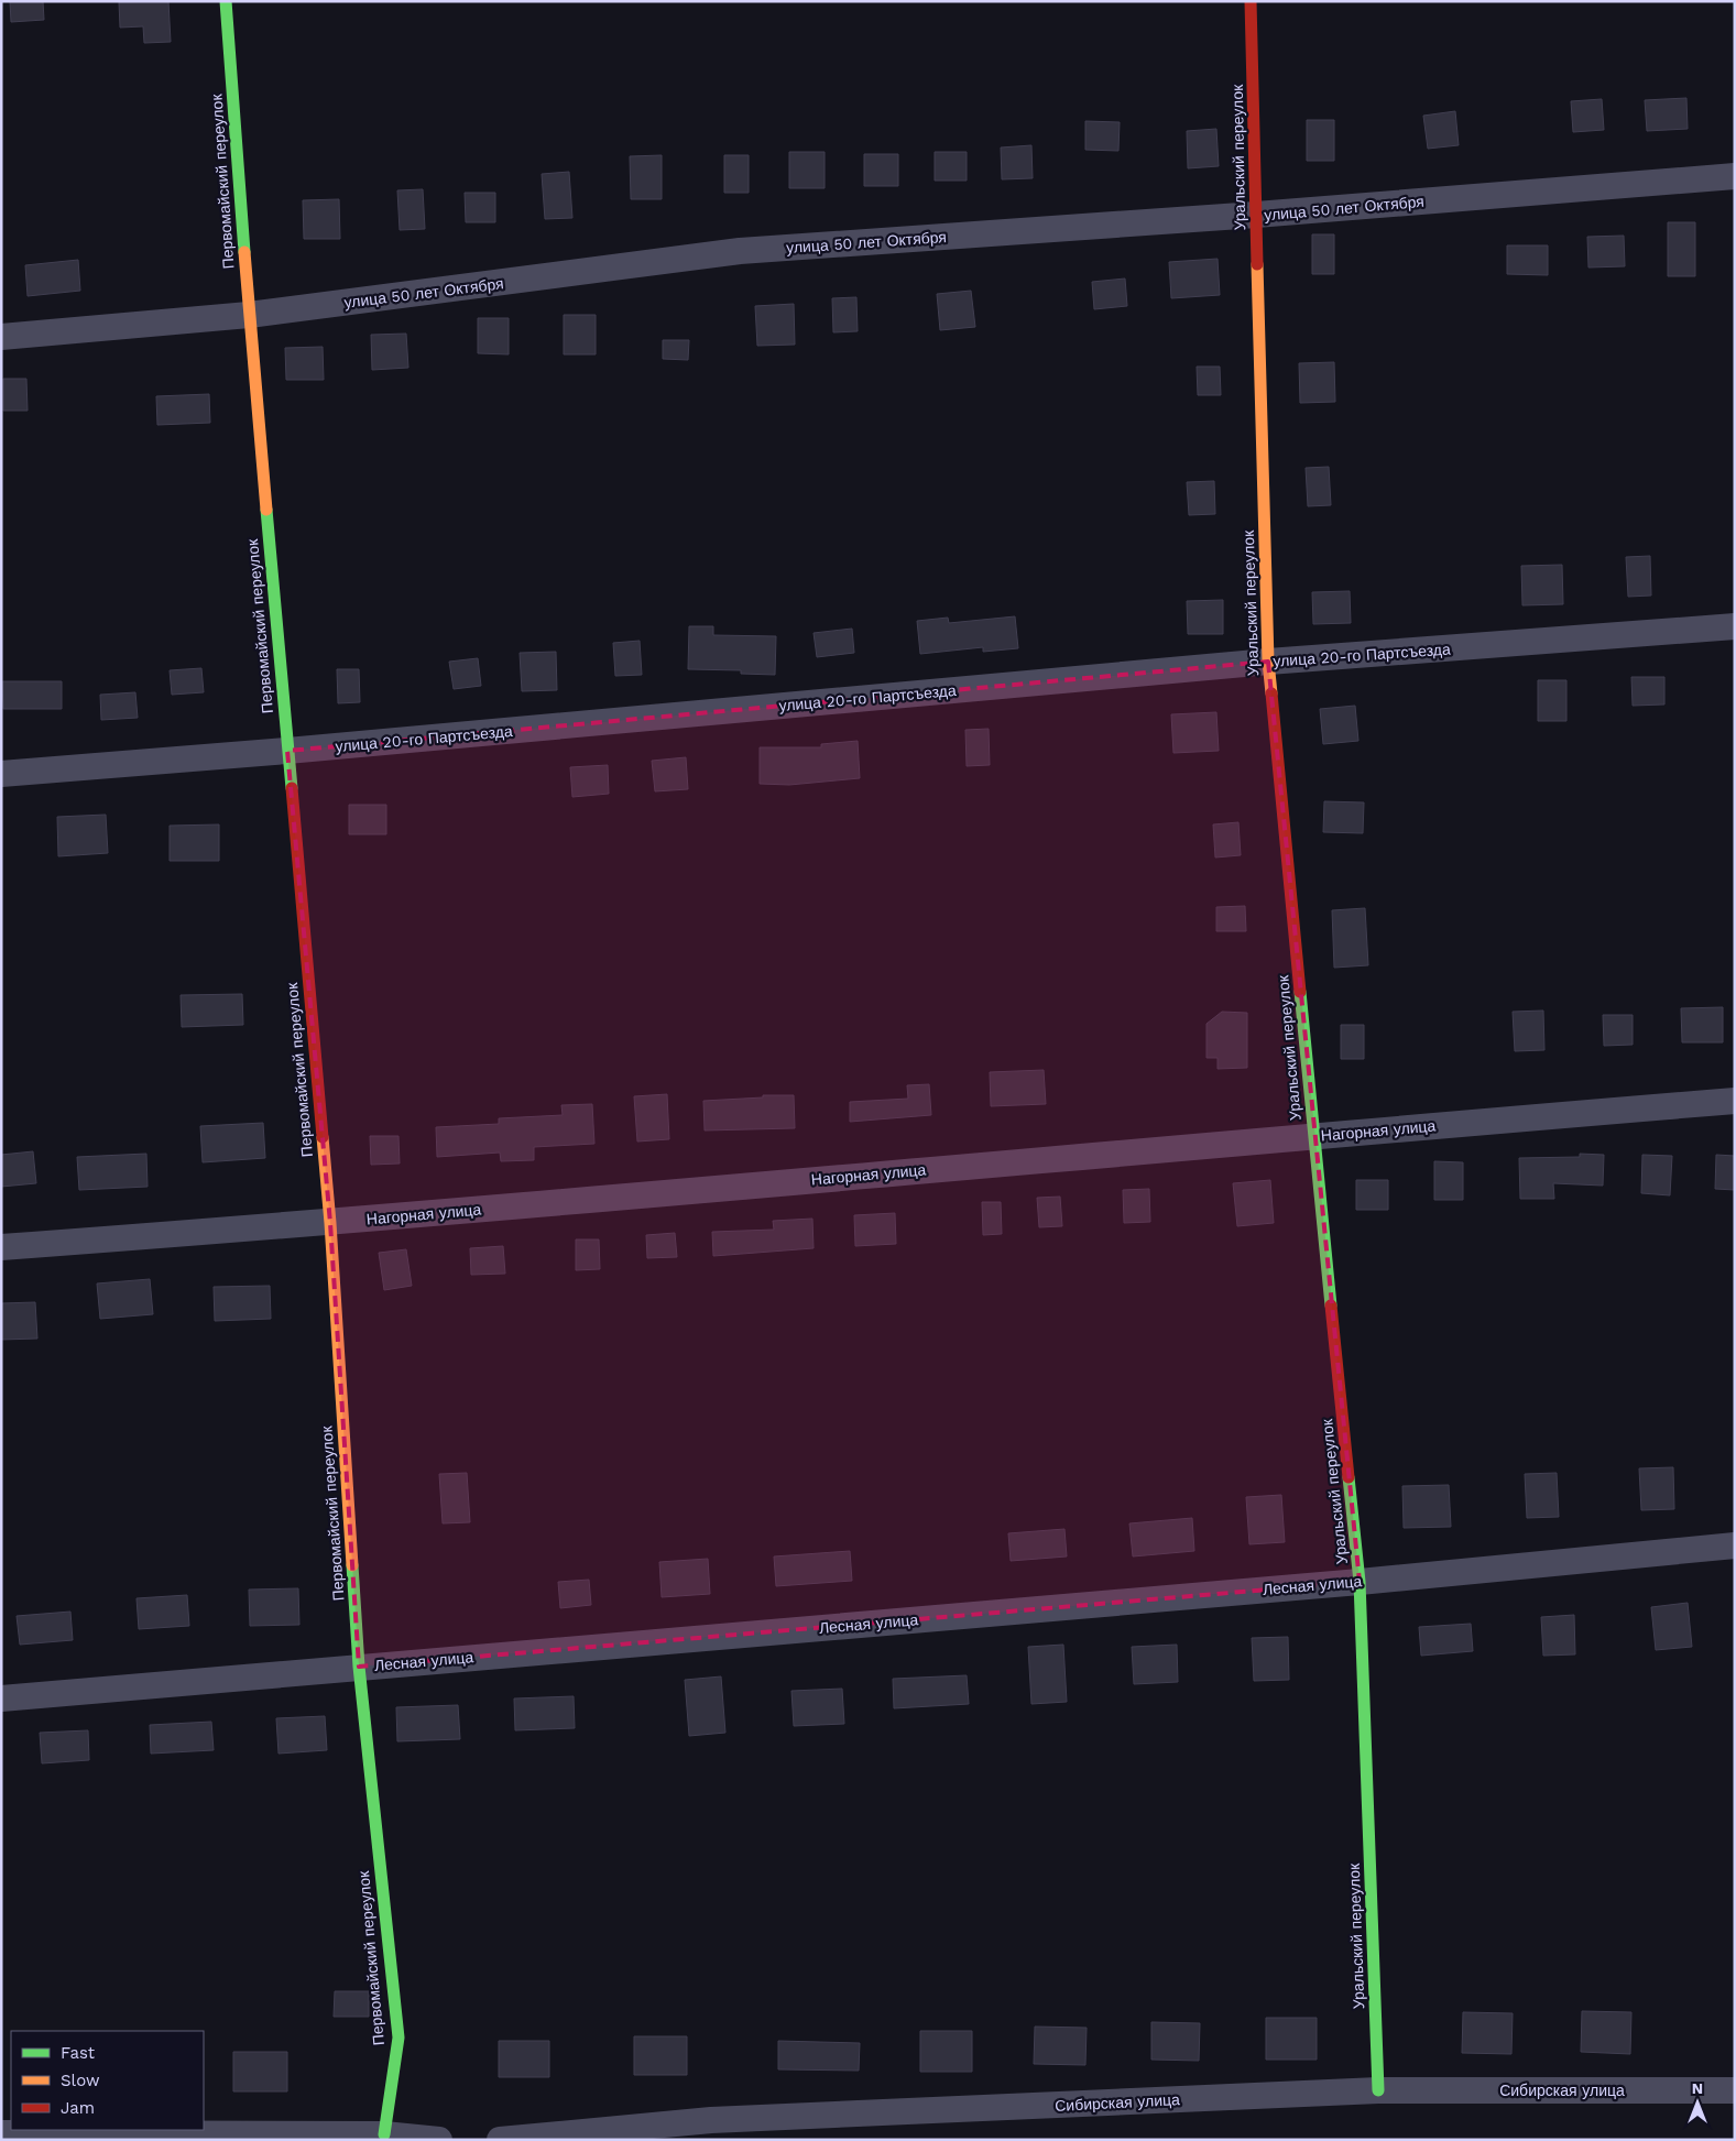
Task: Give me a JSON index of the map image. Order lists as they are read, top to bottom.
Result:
{
  "streets": {
    "street": [
      "Уральский переулок",
      "Первомайский переулок",
      "улица 50 лет Октября",
      "улица 20-го Партсъезда",
      "Нагорная улица",
      "Лесная улица",
      "Сибирская улица"
    ]
  },
  "crossings": [
    ["Уральский переулок", "улица 50 лет Октября"],
    ["Уральский переулок", "улица 20-го Партсъезда"],
    ["Уральский переулок", "Нагорная улица"],
    ["Уральский переулок", "Лесная улица"],
    ["Уральский переулок", "Сибирская улица"],
    ["Первомайский переулок", "улица 50 лет Октября"],
    ["Первомайский переулок", "улица 20-го Партсъезда"],
    ["Первомайский переулок", "Нагорная улица"],
    ["Первомайский переулок", "Лесная улица"]
  ],
  "legend": ["Fast", "Slow", "Jam"],
  "north": "top"
}
